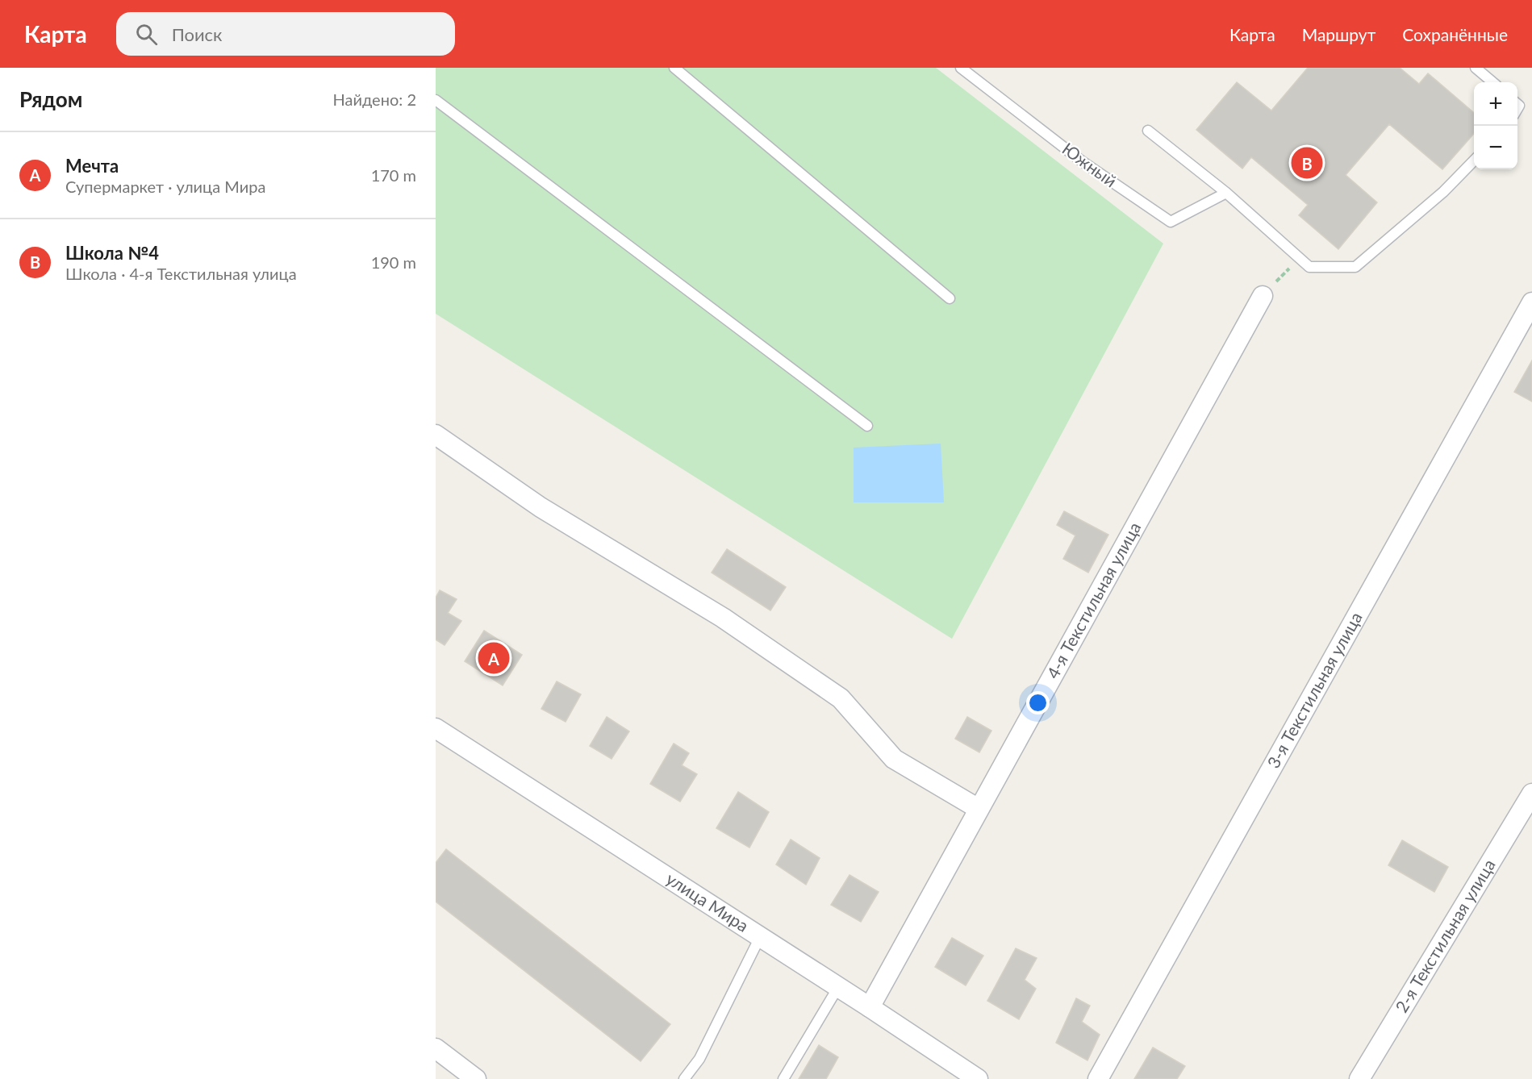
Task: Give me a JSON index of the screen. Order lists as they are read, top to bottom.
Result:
{
  "streets": {
    "street": [
      "4-я Текстильная улица",
      "3-я Текстильная улица",
      "улица Мира",
      "2-я Текстильная улица"
    ],
    "lane": ["Южный"]
  },
  "crossings": [
    ["4-я Текстильная улица", "улица Мира"]
  ],
  "page": {
    "header": "Карта",
    "search": "Поиск",
    "nav": ["Карта", "Маршрут", "Сохранённые"],
    "heading": ["Рядом", "Найдено: 2"],
    "map_buttons": ["+", "−"],
    "list": [
      {
        "mark": "A",
        "name": "Мечта",
        "note": "Супермаркет · улица Мира",
        "value": "170 m"
      },
      {
        "mark": "B",
        "name": "Школа №4",
        "note": "Школа · 4-я Текстильная улица",
        "value": "190 m"
      }
    ],
    "pins": ["B", "A"]
  }
}
